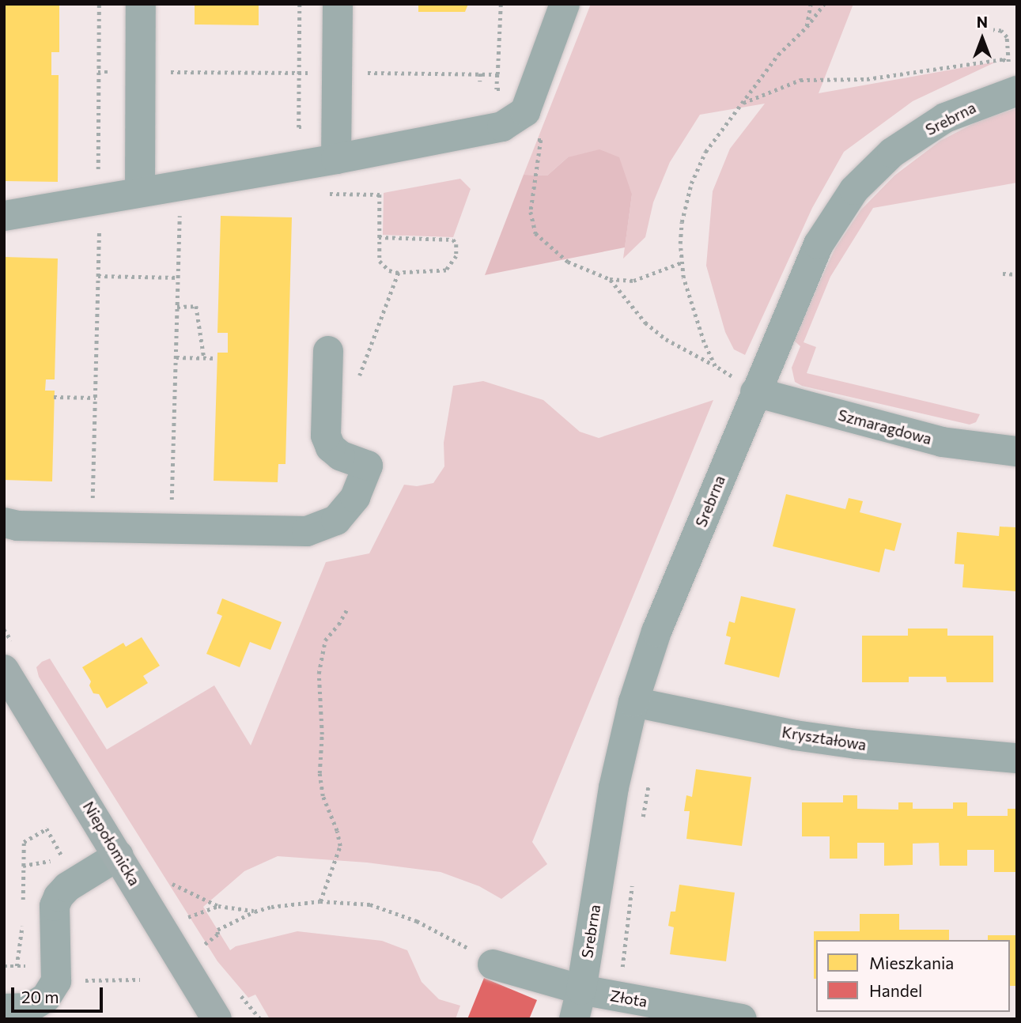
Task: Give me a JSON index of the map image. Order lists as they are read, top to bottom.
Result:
{
  "streets": {
    "main road": ["Niepołomicka"],
    "street": [
      "Srebrna",
      "Szmaragdowa",
      "Kryształowa",
      "Złota"
    ]
  },
  "crossings": [
    ["Srebrna", "Szmaragdowa"],
    ["Srebrna", "Kryształowa"],
    ["Srebrna", "Złota"]
  ],
  "legend": ["Mieszkania", "Handel"],
  "scale_bar": "20 m",
  "north": "top"
}
